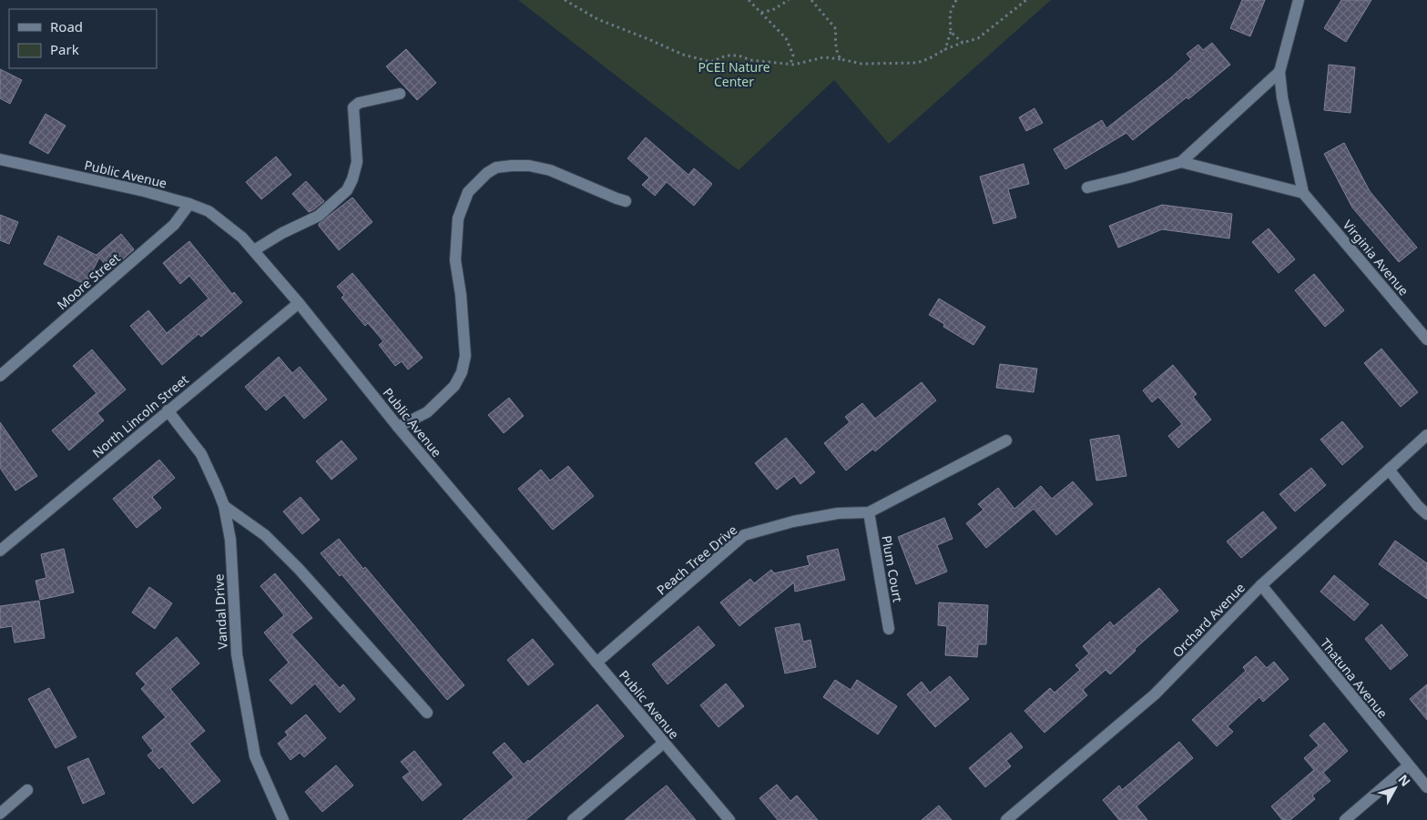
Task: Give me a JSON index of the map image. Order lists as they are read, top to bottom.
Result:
{
  "streets": {
    "street": [
      "Public Avenue",
      "Virginia Avenue",
      "Moore Street",
      "North Lincoln Street",
      "Peach Tree Drive",
      "Plum Court",
      "Vandal Drive",
      "Orchard Avenue",
      "Thatuna Avenue"
    ]
  },
  "crossings": [
    ["Public Avenue", "Moore Street"],
    ["Public Avenue", "North Lincoln Street"],
    ["Public Avenue", "Peach Tree Drive"],
    ["North Lincoln Street", "Vandal Drive"],
    ["Peach Tree Drive", "Plum Court"],
    ["Orchard Avenue", "Thatuna Avenue"]
  ],
  "parks": ["PCEI Nature Center"],
  "legend": ["Road", "Park"],
  "north": "top right"
}
